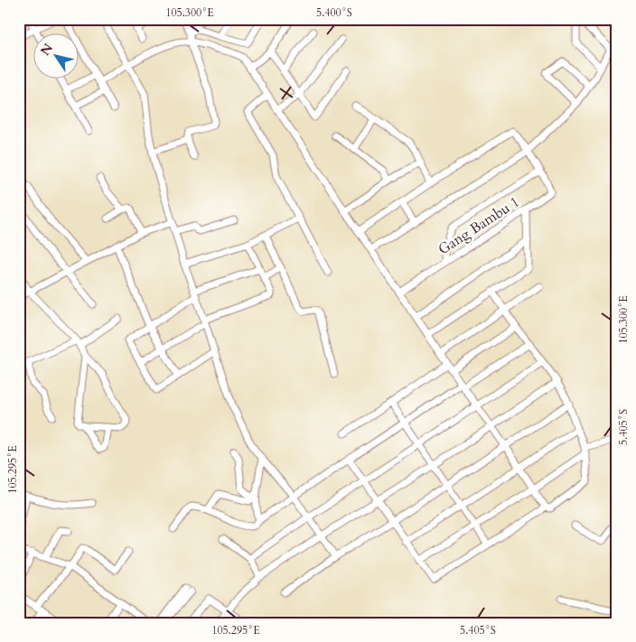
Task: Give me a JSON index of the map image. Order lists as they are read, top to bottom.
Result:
{
  "streets": {
    "street": ["Gang Bambu 1"]
  },
  "north": "top left",
  "coordinates": [
    "105.300°E",
    "5.400°S",
    "5.405°S",
    "105.295°E"
  ]
}
